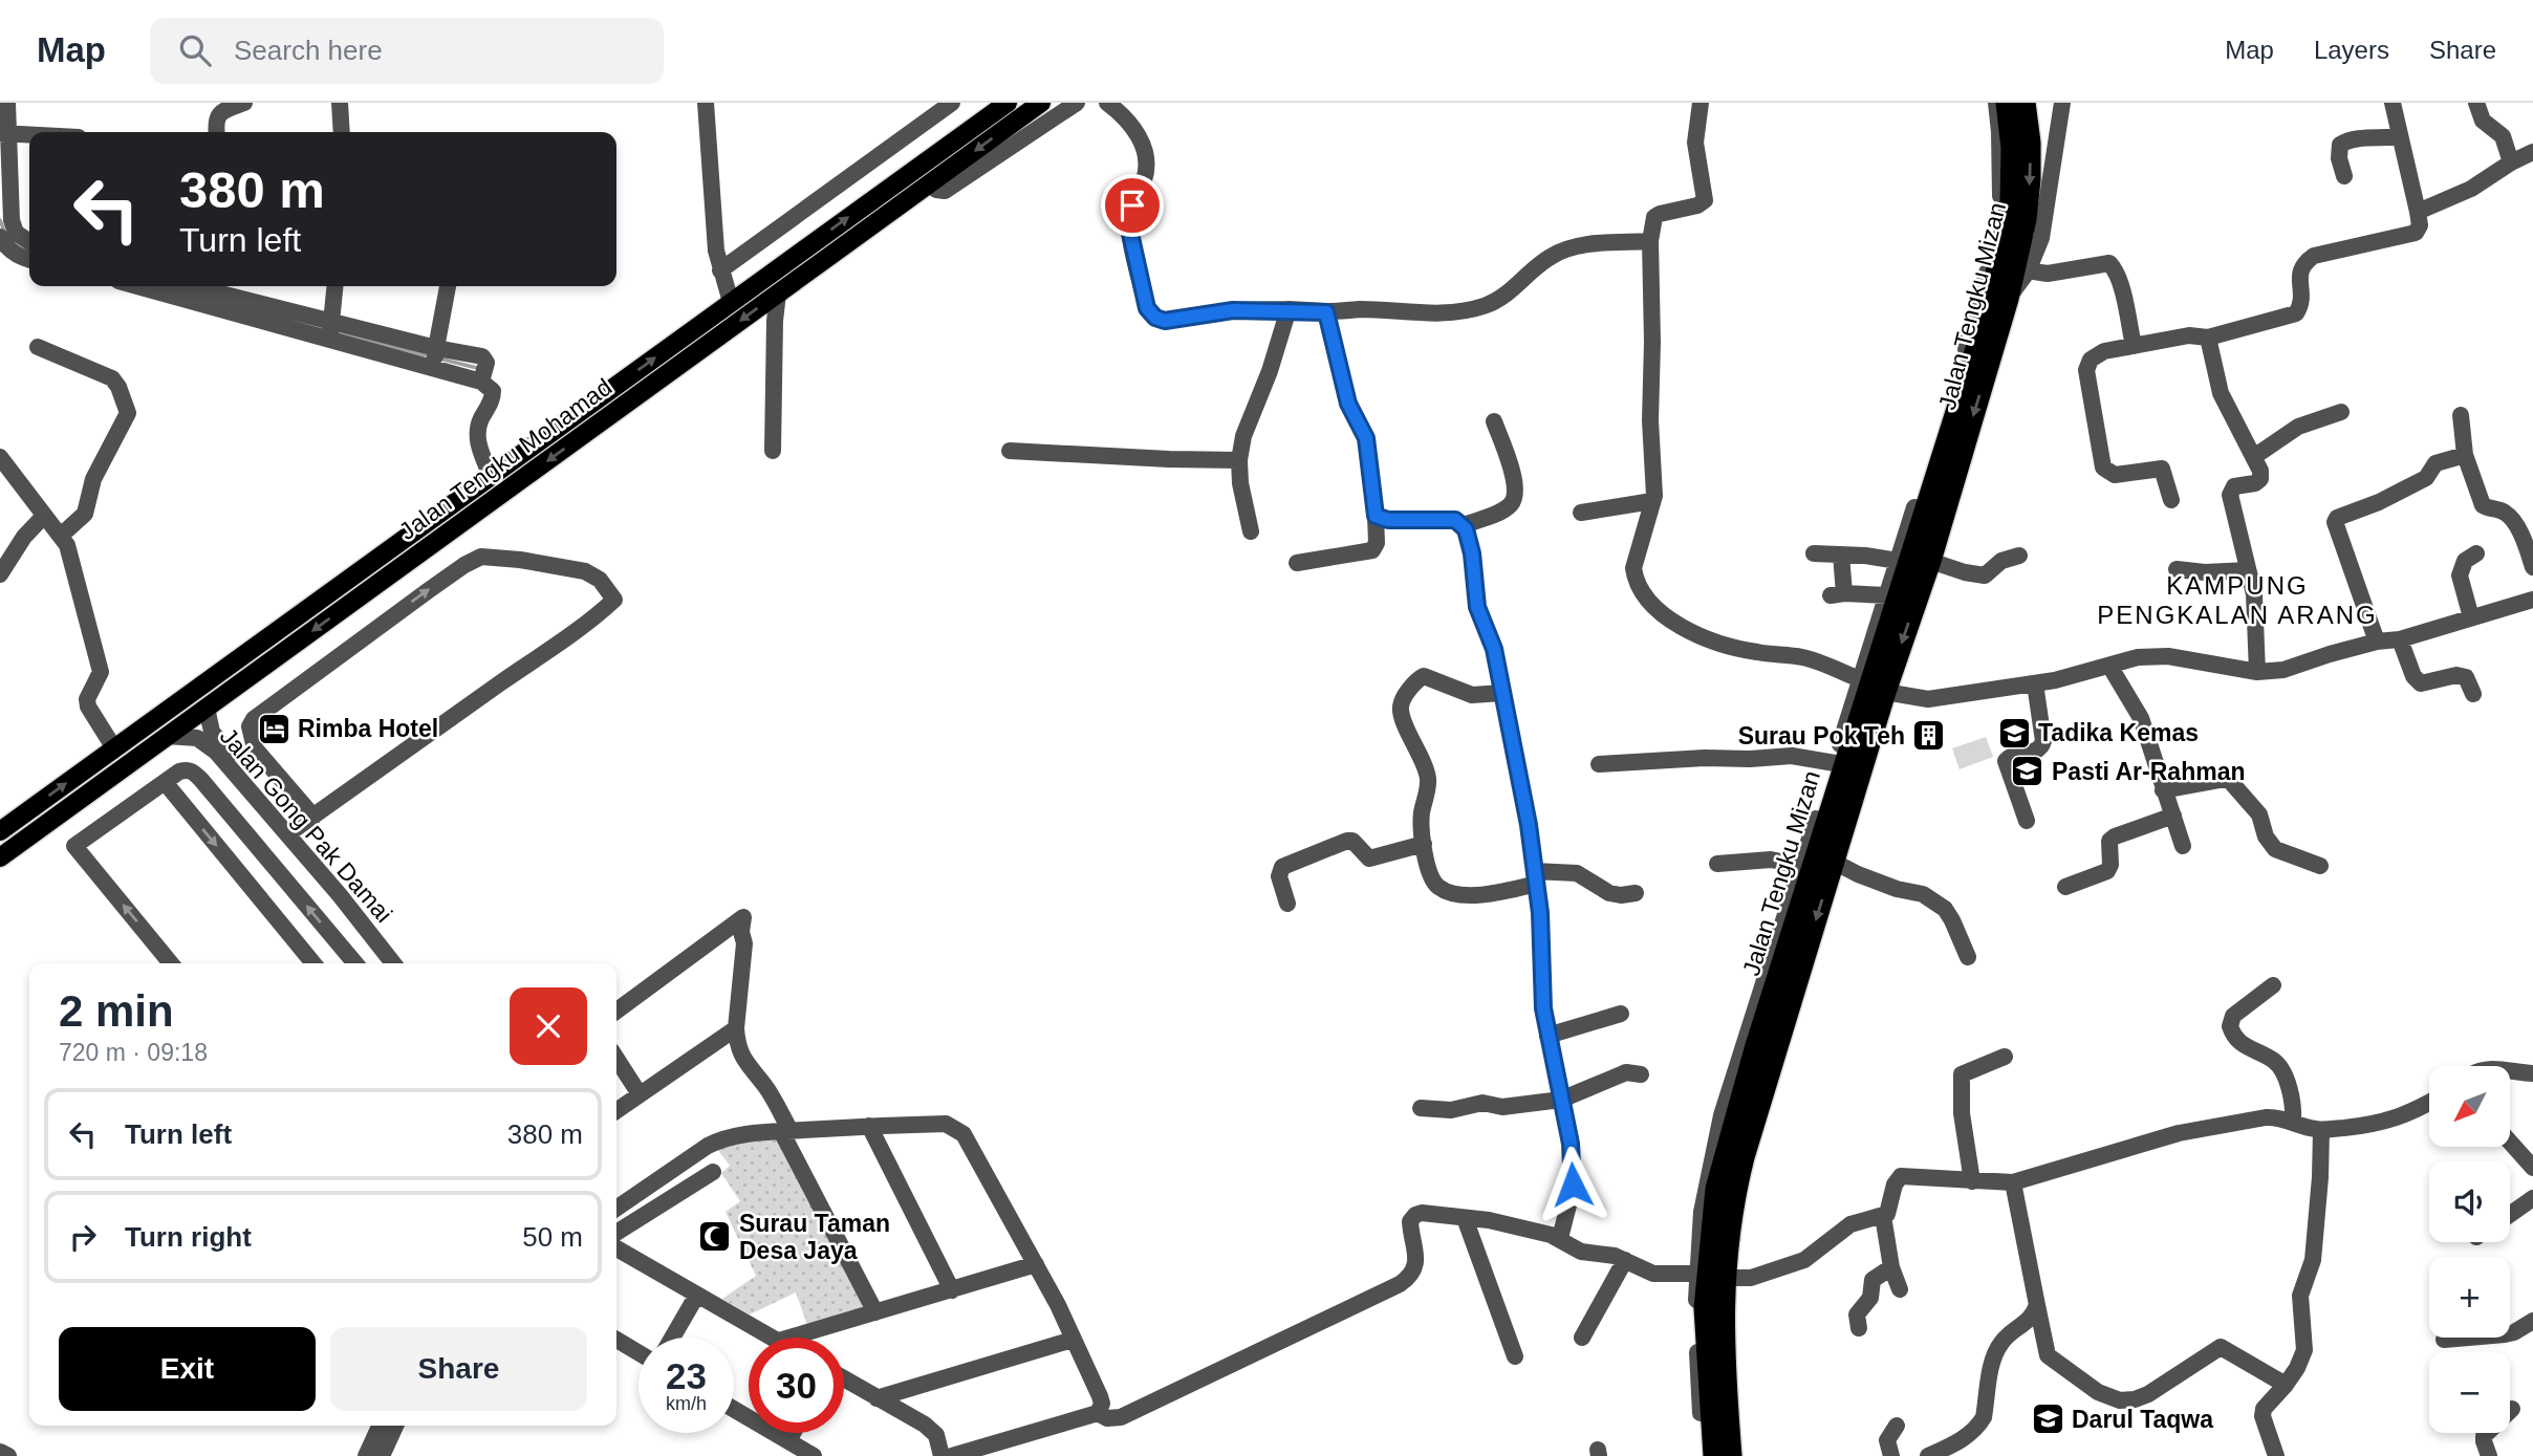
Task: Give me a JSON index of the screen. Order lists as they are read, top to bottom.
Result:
{
  "streets": {
    "highway": ["Jalan Tengku Mizan"],
    "main road": ["Jalan Tengku Mohamad"],
    "street": ["Jalan Gong Pak Damai"]
  },
  "crossings": [
    ["Jalan Tengku Mohamad", "Jalan Gong Pak Damai"]
  ],
  "districts": ["KAMPUNG PENGKALAN ARANG"],
  "places": {
    "hotel": ["Rimba Hotel"],
    "school or university": ["Tadika Kemas", "Pasti Ar-Rahman", "Darul Taqwa"],
    "building": ["Surau Pok Teh"],
    "mosque": ["Surau Taman Desa Jaya"]
  },
  "north": "bottom left",
  "page": {
    "header": "Map",
    "search": "Search here",
    "nav": ["Map", "Layers", "Share"],
    "turn": ["380 m", "Turn left"],
    "heading": ["2 min", "720 m · 09:18"],
    "map_buttons": ["+", "−"],
    "list": [
      {
        "name": "Turn left",
        "value": "380 m"
      },
      {
        "name": "Turn right",
        "value": "50 m"
      }
    ],
    "buttons": ["Exit", "Share"],
    "speed": "23 km/h",
    "limit": "30"
  }
}
